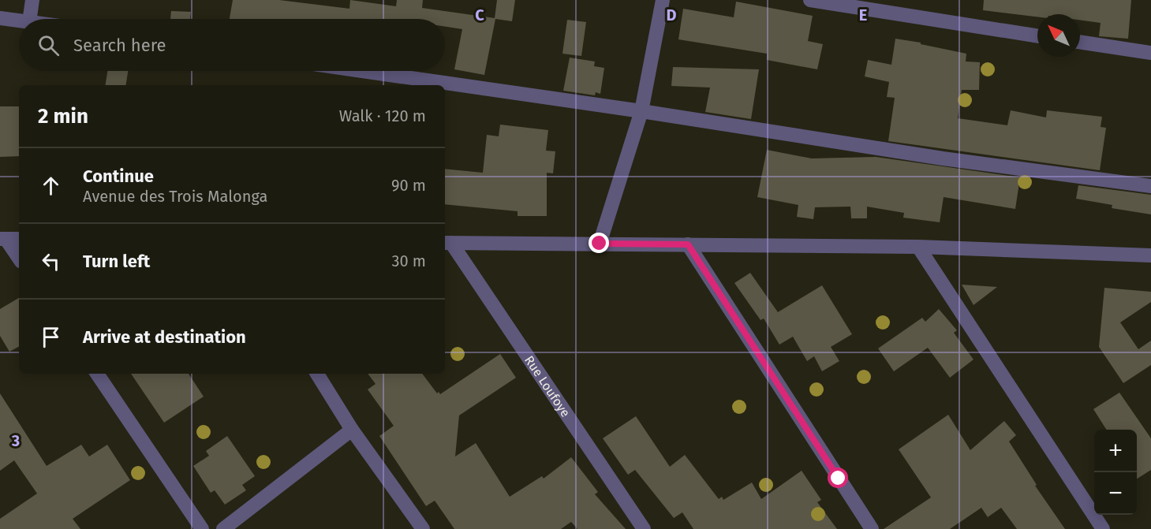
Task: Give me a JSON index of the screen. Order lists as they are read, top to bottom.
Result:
{
  "streets": {
    "street": ["Rue Loufoye"]
  },
  "north": "top left",
  "page": {
    "search": "Search here",
    "heading": ["2 min", "Walk · 120 m"],
    "list": [
      ["Continue", "Avenue des Trois Malonga", "90 m"],
      ["Turn left", "30 m"],
      "Arrive at destination"
    ],
    "map_buttons": ["+", "−"]
  },
  "grid": {
    "columns": ["C", "D", "E"],
    "rows": ["3"]
  }
}
